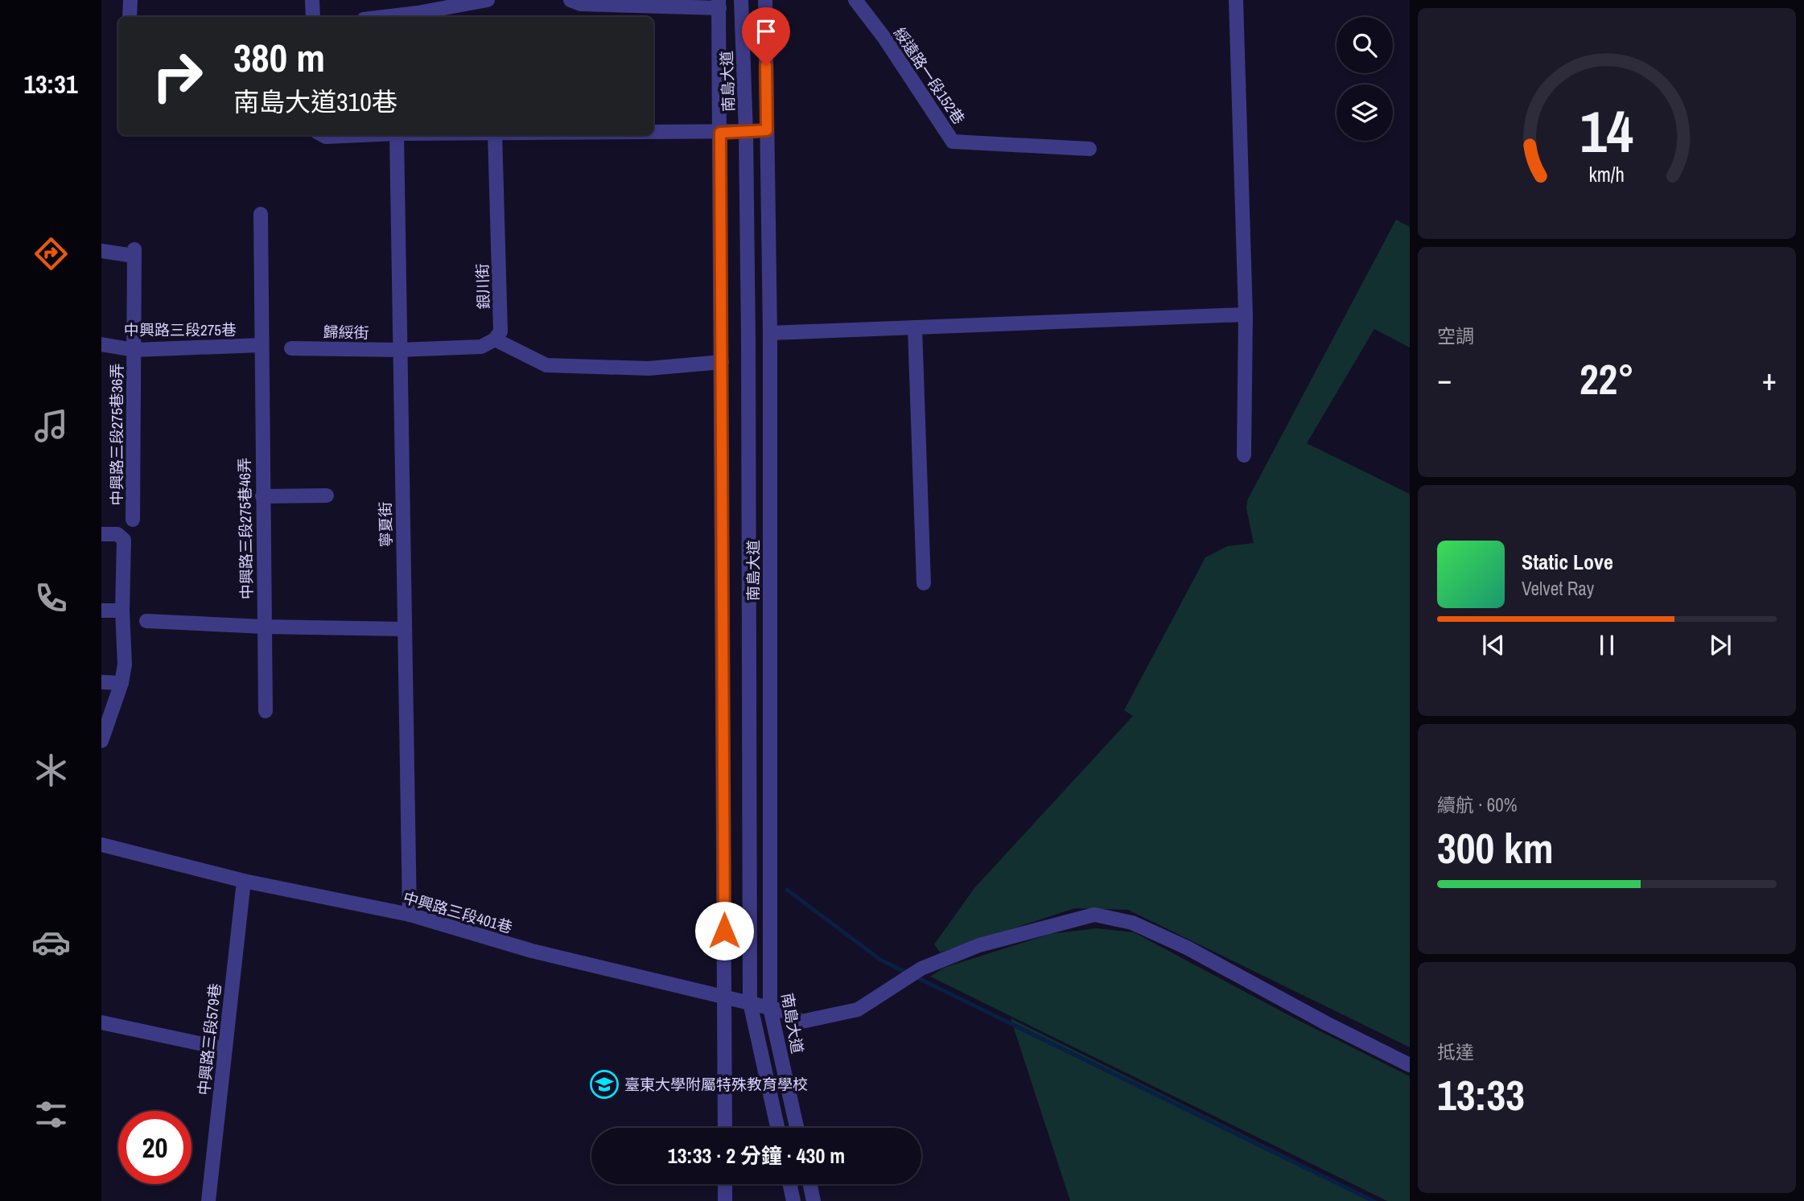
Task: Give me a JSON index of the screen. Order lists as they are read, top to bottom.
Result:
{
  "streets": {
    "street": [
      "綏遠路一段152巷",
      "南島大道",
      "銀川街",
      "中興路三段275巷",
      "歸綏街",
      "中興路三段275巷36弄",
      "寧夏街",
      "中興路三段275巷46弄",
      "中興路三段401巷",
      "中興路三段579巷"
    ]
  },
  "crossings": [
    ["南島大道", "中興路三段401巷"],
    ["中興路三段275巷", "中興路三段275巷36弄"],
    ["中興路三段275巷", "中興路三段275巷46弄"],
    ["歸綏街", "寧夏街"],
    ["寧夏街", "中興路三段401巷"],
    ["中興路三段401巷", "中興路三段579巷"]
  ],
  "places": {
    "school or university": ["臺東大學附屬特殊教育學校"]
  },
  "page": {
    "tabs": "13:31",
    "turn": ["380 m", "南島大道310巷"],
    "tile": [
      "空調",
      ["續航 · 60%", "300 km"],
      ["抵達", "13:33"]
    ],
    "heat": ["−", "22°", "+"],
    "song": ["Static Love", "Velvet Ray"],
    "limit": "20",
    "trip": "13:33 · 2 分鐘 · 430 m",
    "gauge": ["14", "km/h"]
  }
}
